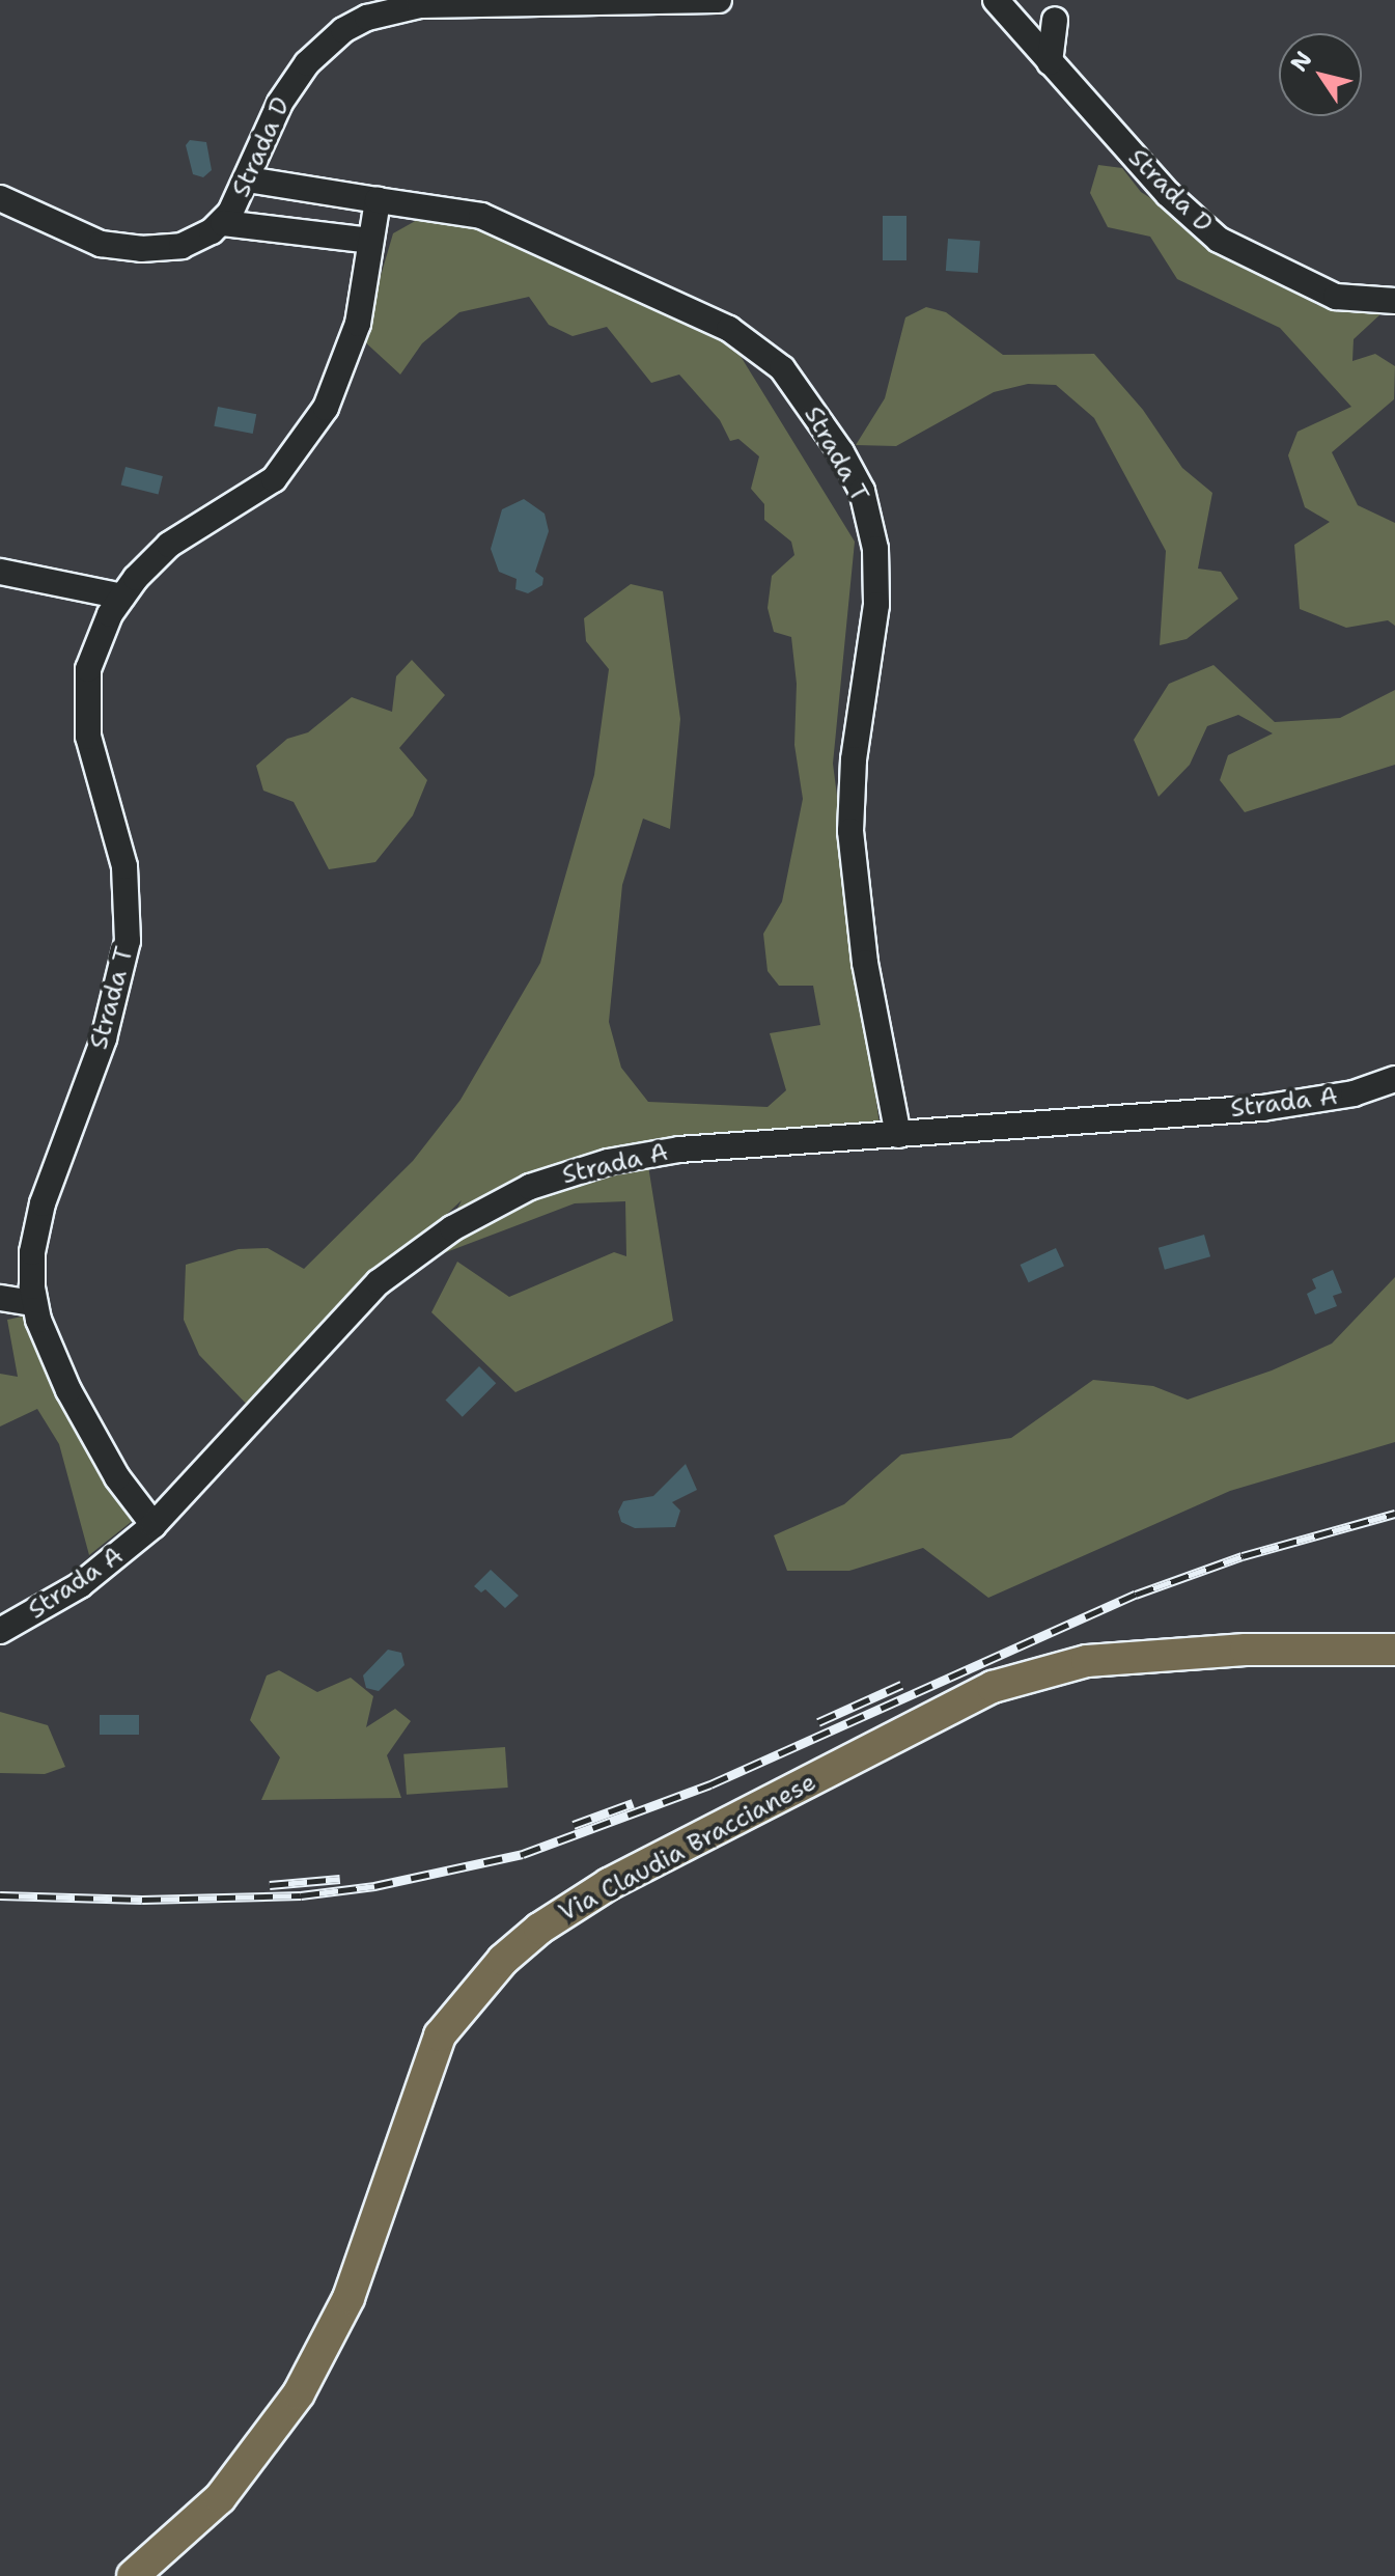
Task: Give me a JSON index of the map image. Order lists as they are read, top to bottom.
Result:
{
  "streets": {
    "main road": ["Via Claudia Braccianese"],
    "street": ["Strada D", "Strada T", "Strada A"]
  },
  "crossings": [
    ["Strada D", "Strada T"],
    ["Strada T", "Strada A"]
  ],
  "north": "top left"
}
